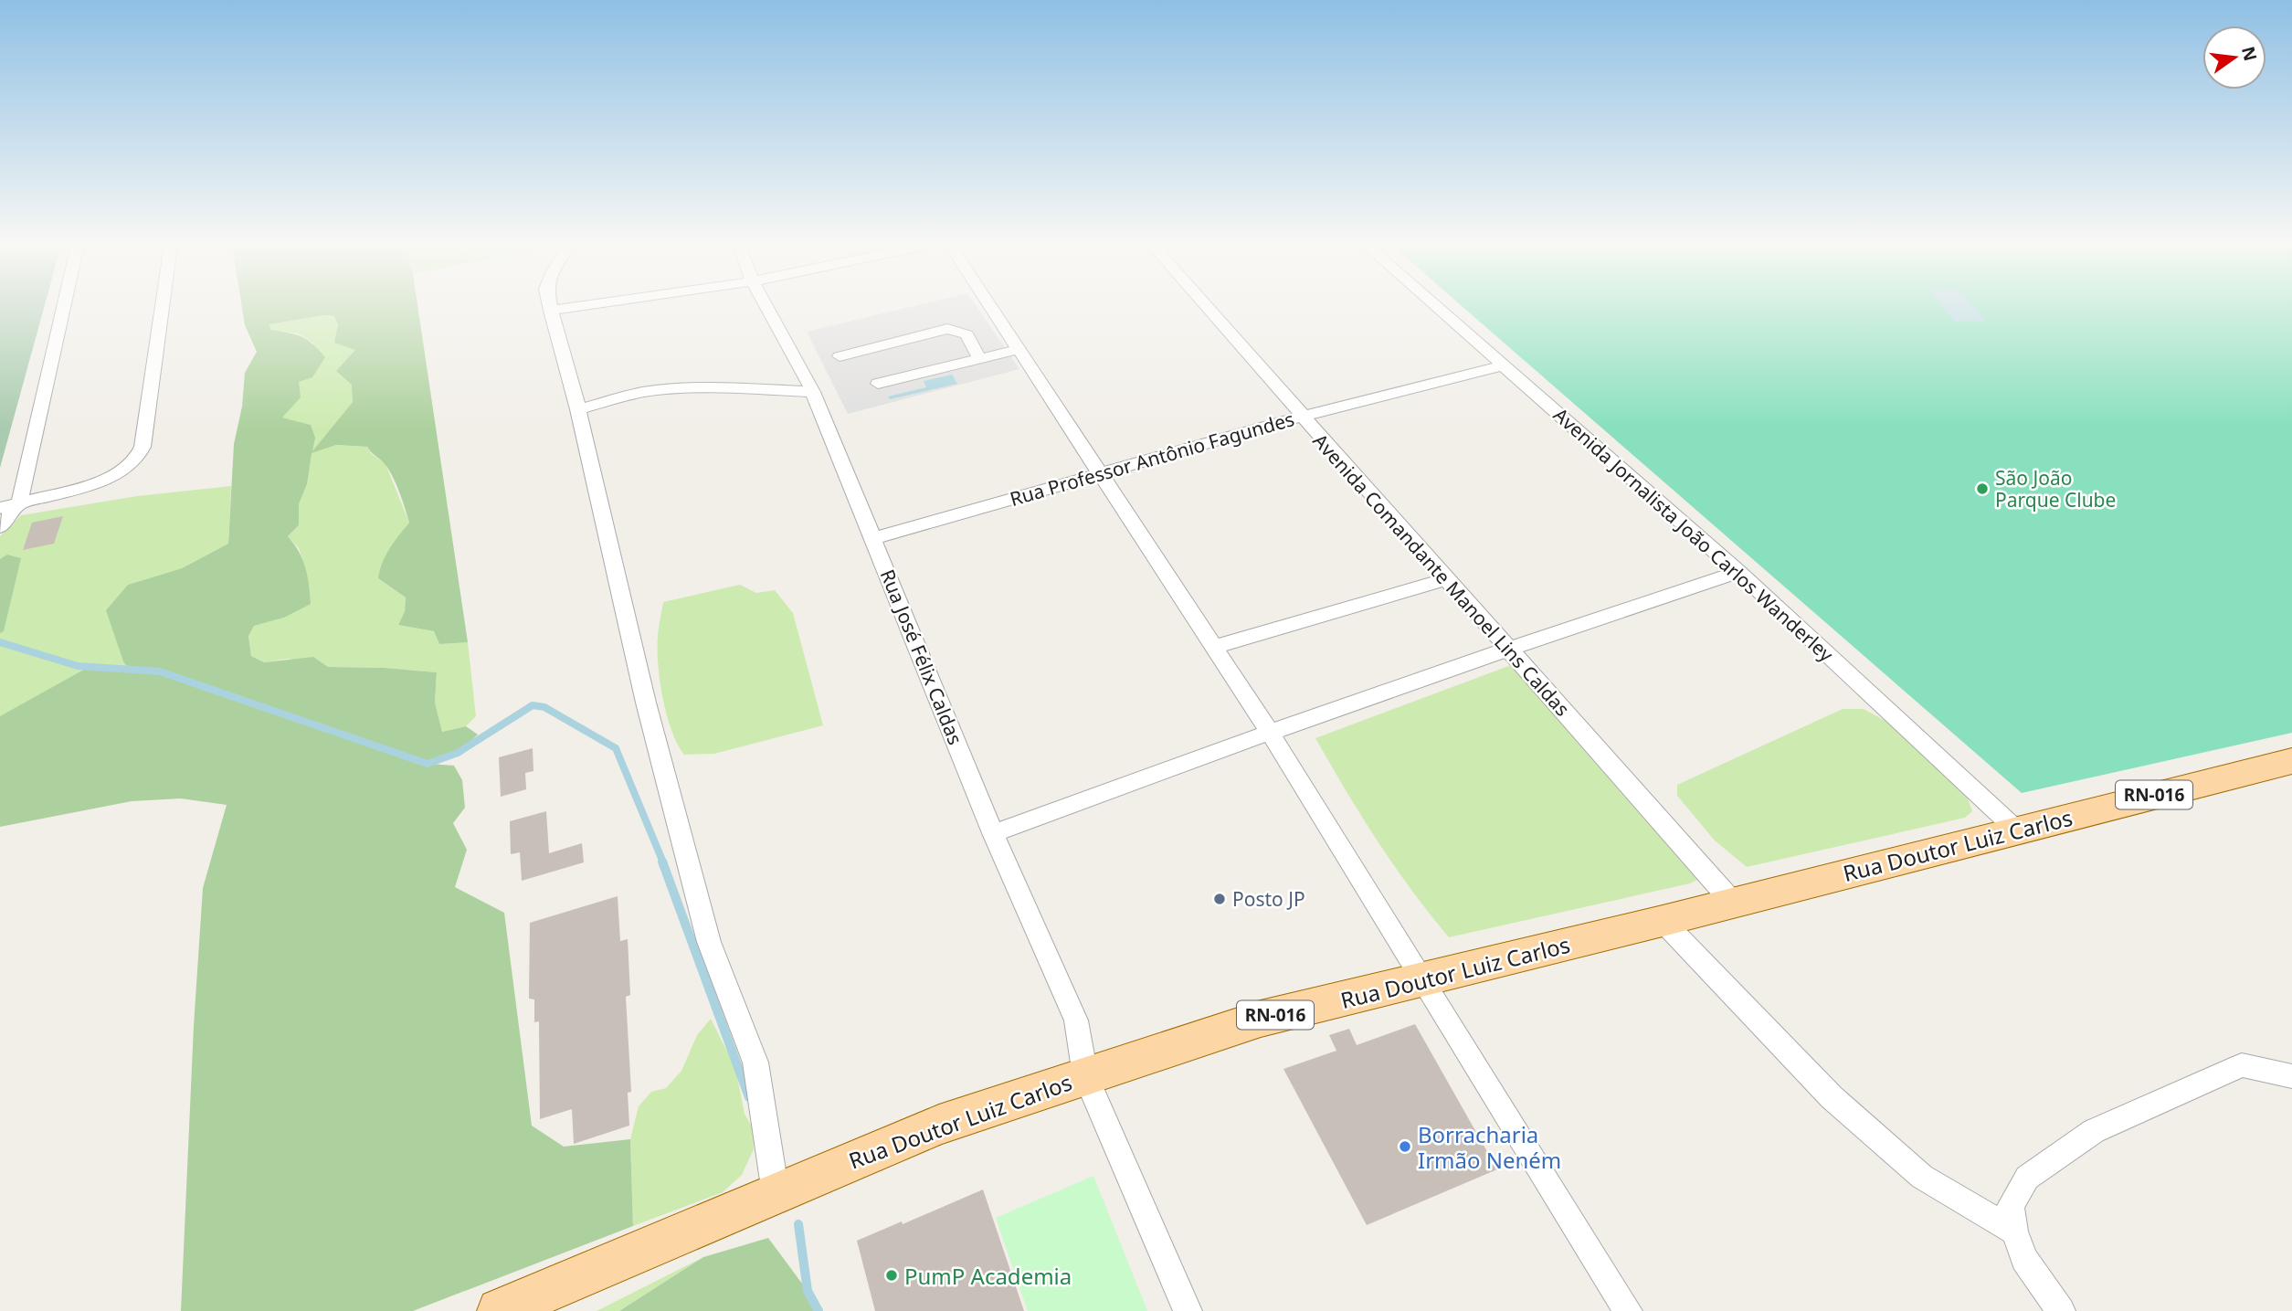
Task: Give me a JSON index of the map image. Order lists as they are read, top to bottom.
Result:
{
  "streets": {
    "main road": ["RN-016", "Rua Doutor Luiz Carlos"],
    "street": [
      "Rua Professor Antônio Fagundes",
      "Avenida Jornalista João Carlos Wanderley",
      "Avenida Comandante Manoel Lins Caldas",
      "Rua José Félix Caldas"
    ]
  },
  "crossings": [
    ["Rua Professor Antônio Fagundes", "Avenida Jornalista João Carlos Wanderley"],
    ["Rua Professor Antônio Fagundes", "Avenida Comandante Manoel Lins Caldas"],
    ["Rua Professor Antônio Fagundes", "Rua José Félix Caldas"],
    ["Avenida Jornalista João Carlos Wanderley", "Rua Doutor Luiz Carlos"],
    ["Avenida Comandante Manoel Lins Caldas", "Rua Doutor Luiz Carlos"],
    ["Rua José Félix Caldas", "Rua Doutor Luiz Carlos"]
  ],
  "places": [
    "São João Parque Clube",
    "Posto JP",
    "Borracharia Irmão Neném",
    "PumP Academia"
  ],
  "north": "right"
}
